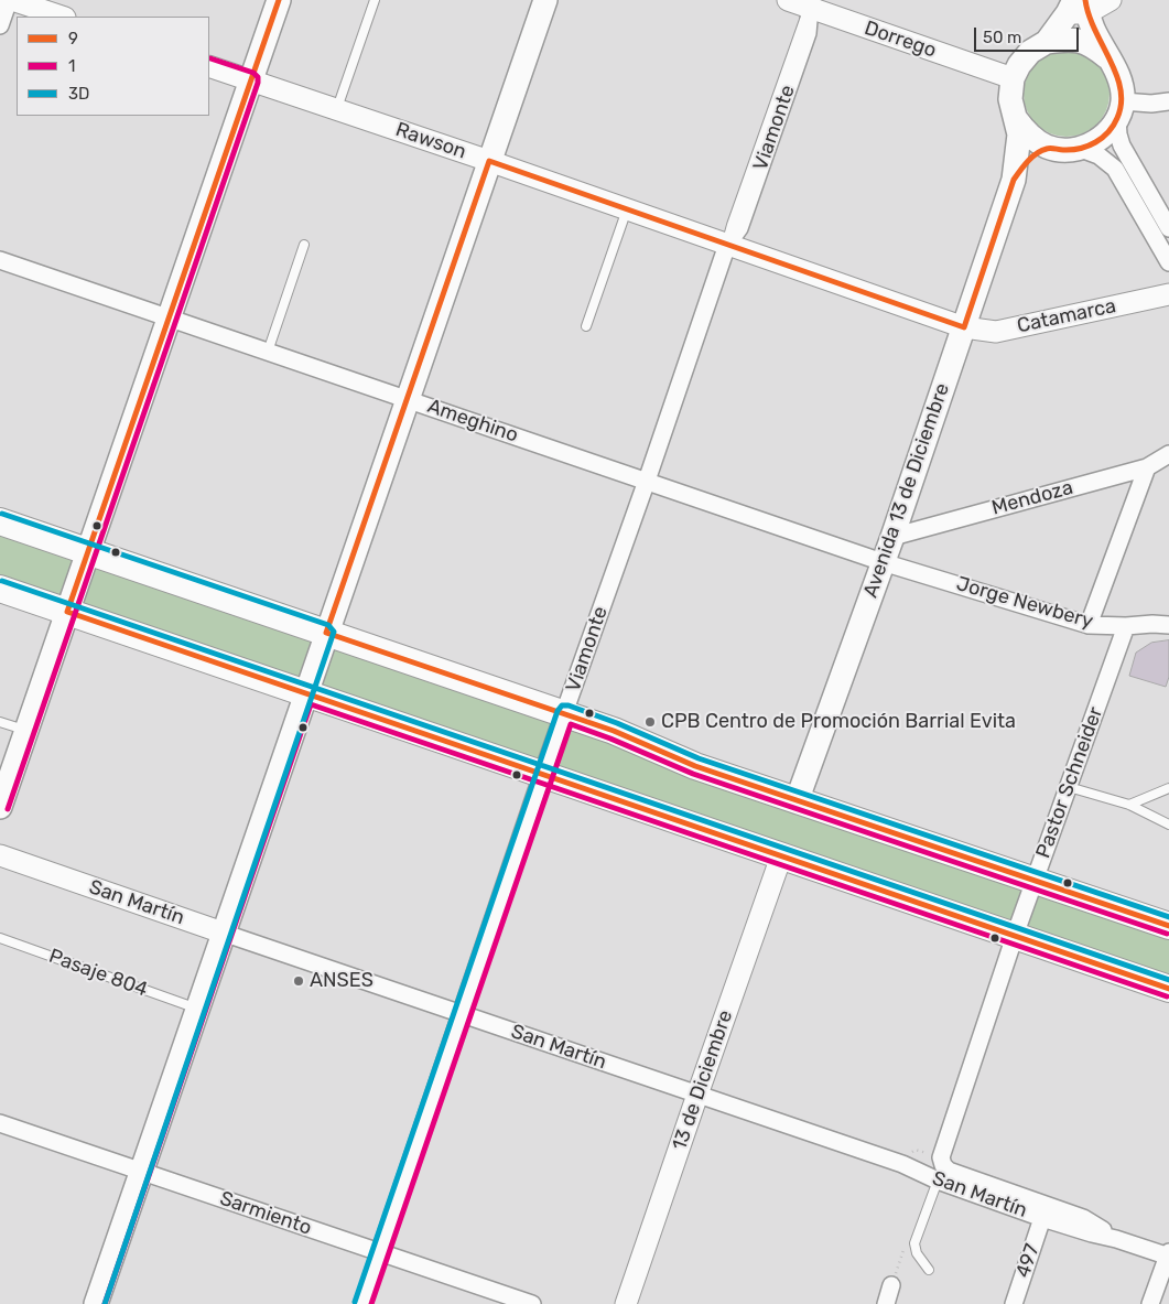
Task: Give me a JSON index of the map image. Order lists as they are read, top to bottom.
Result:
{
  "streets": {
    "main road": ["Avenida 13 de Diciembre"],
    "street": [
      "Dorrego",
      "Viamonte",
      "Rawson",
      "Catamarca",
      "Ameghino",
      "Mendoza",
      "Jorge Newbery",
      "Pastor Schneider",
      "San Martín",
      "13 de Diciembre",
      "Sarmiento",
      "497"
    ],
    "lane": ["Pasaje 804"]
  },
  "crossings": [
    ["Dorrego", "Viamonte"],
    ["Viamonte", "Rawson"],
    ["Viamonte", "Ameghino"],
    ["Viamonte", "San Martín"],
    ["Viamonte", "Sarmiento"],
    ["Rawson", "Catamarca"],
    ["Rawson", "Avenida 13 de Diciembre"],
    ["Catamarca", "Avenida 13 de Diciembre"],
    ["Ameghino", "Avenida 13 de Diciembre"],
    ["Ameghino", "Jorge Newbery"],
    ["Avenida 13 de Diciembre", "Mendoza"],
    ["Avenida 13 de Diciembre", "Jorge Newbery"],
    ["Jorge Newbery", "Pastor Schneider"],
    ["Pastor Schneider", "San Martín"],
    ["San Martín", "13 de Diciembre"],
    ["San Martín", "497"]
  ],
  "places": ["CPB Centro de Promoción Barrial Evita", "ANSES"],
  "lines": ["transit line 9", "transit line 1", "transit line 3D"],
  "legend": ["9", "1", "3D"],
  "scale_bar": "50 m"
}
